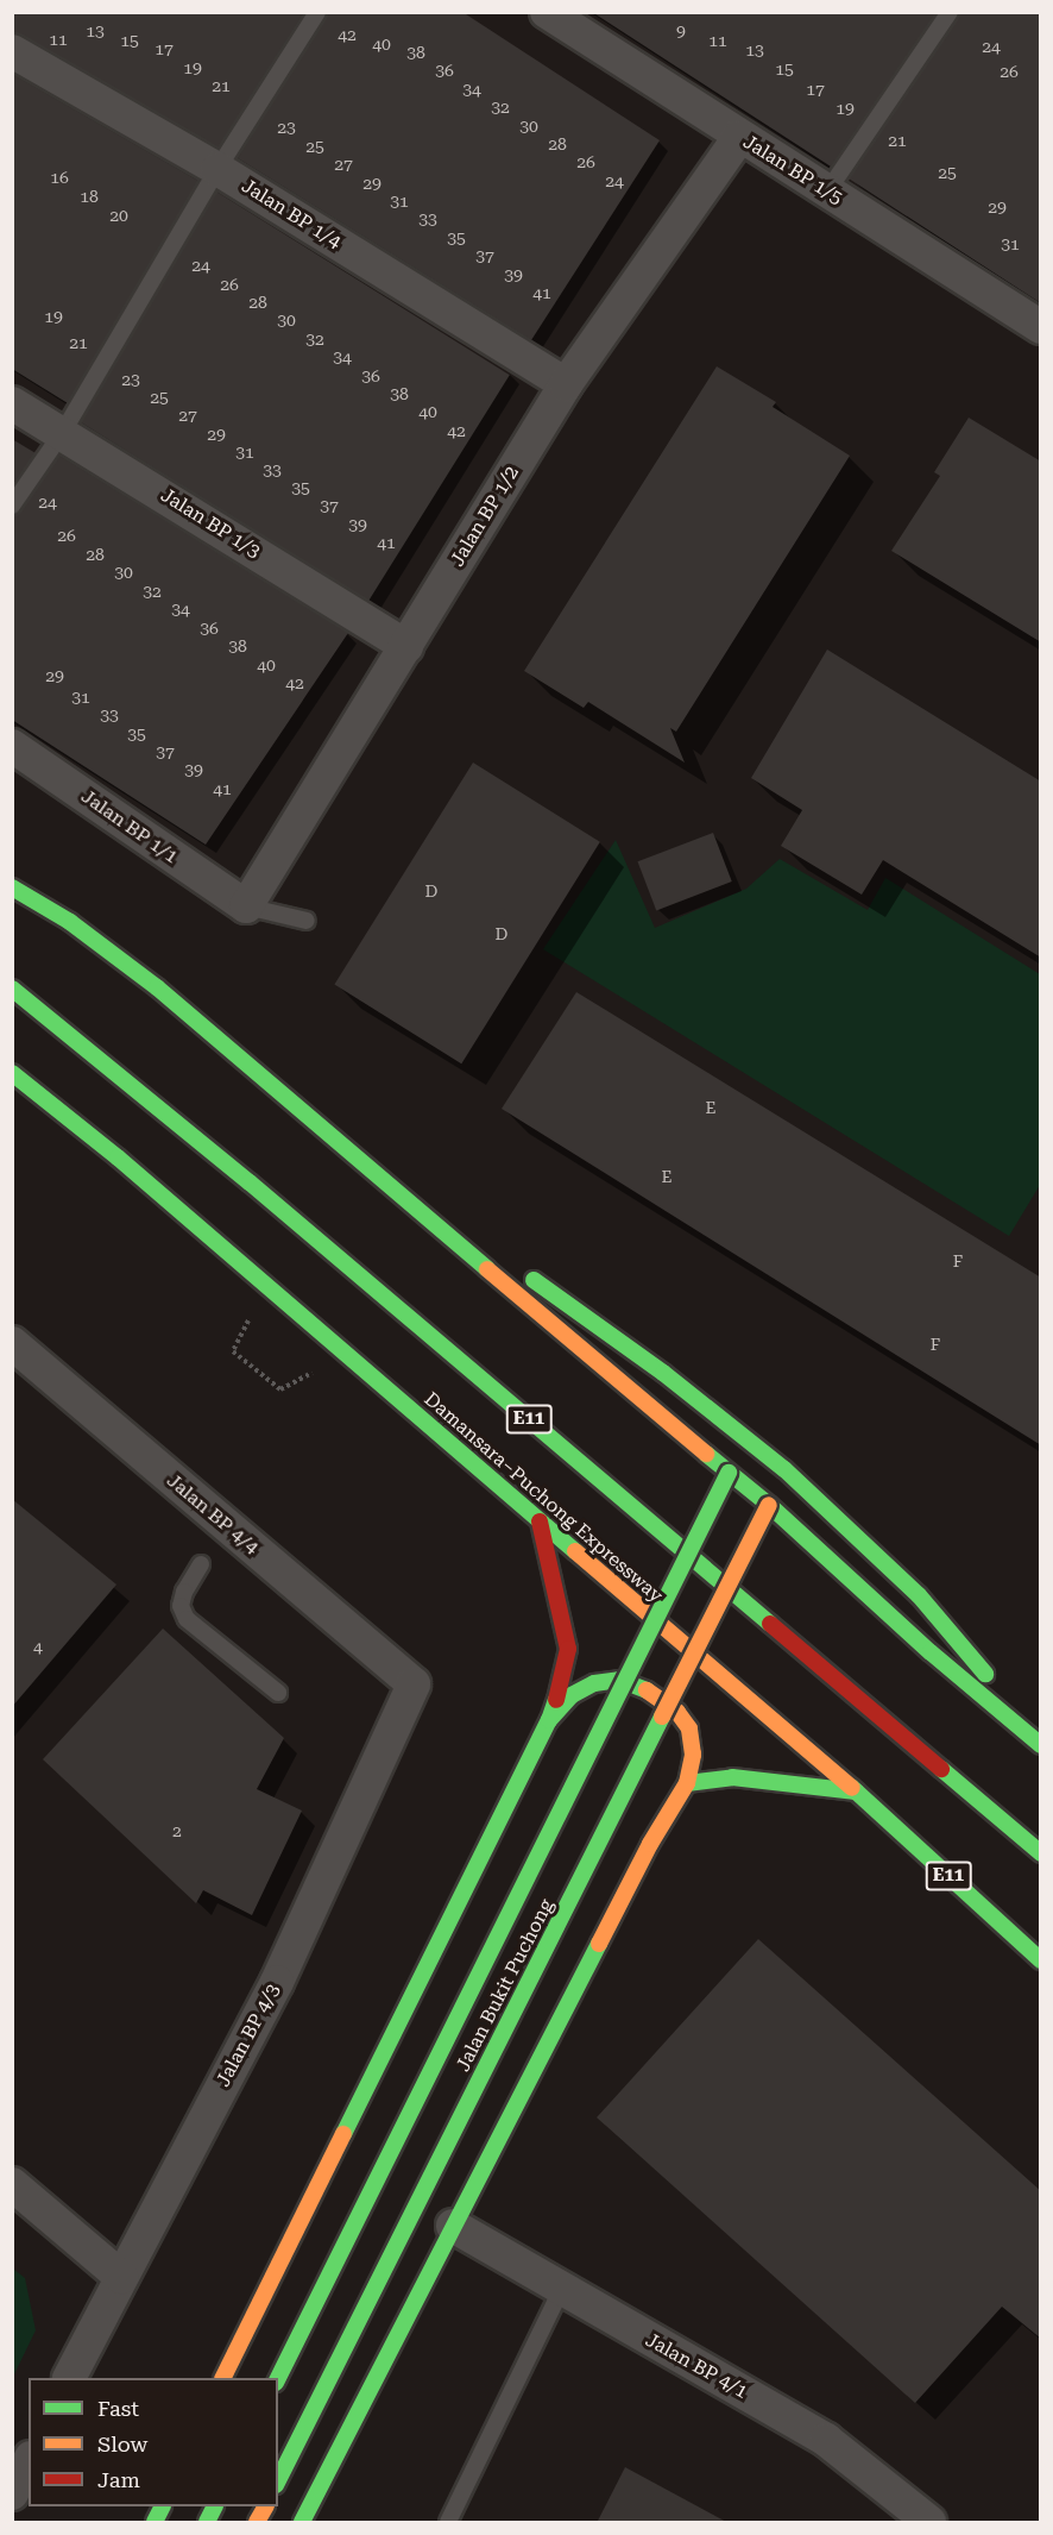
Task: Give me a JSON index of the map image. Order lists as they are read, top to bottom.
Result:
{
  "streets": {
    "main road": ["E11", "Damansara–Puchong Expressway", "Jalan Bukit Puchong"],
    "street": [
      "Jalan BP 1/5",
      "Jalan BP 1/4",
      "Jalan BP 1/2",
      "Jalan BP 1/3",
      "Jalan BP 1/1",
      "Jalan BP 4/4",
      "Jalan BP 4/3",
      "Jalan BP 4/1"
    ]
  },
  "crossings": [
    ["Jalan BP 1/5", "Jalan BP 1/2"],
    ["Jalan BP 1/4", "Jalan BP 1/2"],
    ["Jalan BP 1/2", "Jalan BP 1/3"],
    ["Jalan BP 1/2", "Jalan BP 1/1"],
    ["Jalan BP 4/4", "Jalan BP 4/3"]
  ],
  "house_numbers": [
    "13",
    "9",
    "42",
    "11",
    "15",
    "11",
    "40",
    "24",
    "17",
    "13",
    "38",
    "19",
    "15",
    "36",
    "26",
    "21",
    "34",
    "17",
    "32",
    "19",
    "30",
    "23",
    "21",
    "28",
    "25",
    "26",
    "27",
    "25",
    "16",
    "24",
    "29",
    "18",
    "31",
    "29",
    "20",
    "33",
    "35",
    "31",
    "37",
    "24",
    "39",
    "26",
    "41",
    "28",
    "19",
    "30",
    "32",
    "21",
    "34",
    "36",
    "23",
    "38",
    "25",
    "40",
    "27",
    "42",
    "29",
    "31",
    "33",
    "35",
    "24",
    "37",
    "39",
    "26",
    "41",
    "28",
    "30",
    "32",
    "34",
    "36",
    "38",
    "40",
    "29",
    "42",
    "31",
    "33",
    "35",
    "37",
    "39",
    "41",
    "D",
    "D",
    "E",
    "E",
    "F",
    "F",
    "4",
    "2"
  ],
  "legend": ["Fast", "Slow", "Jam"]
}
